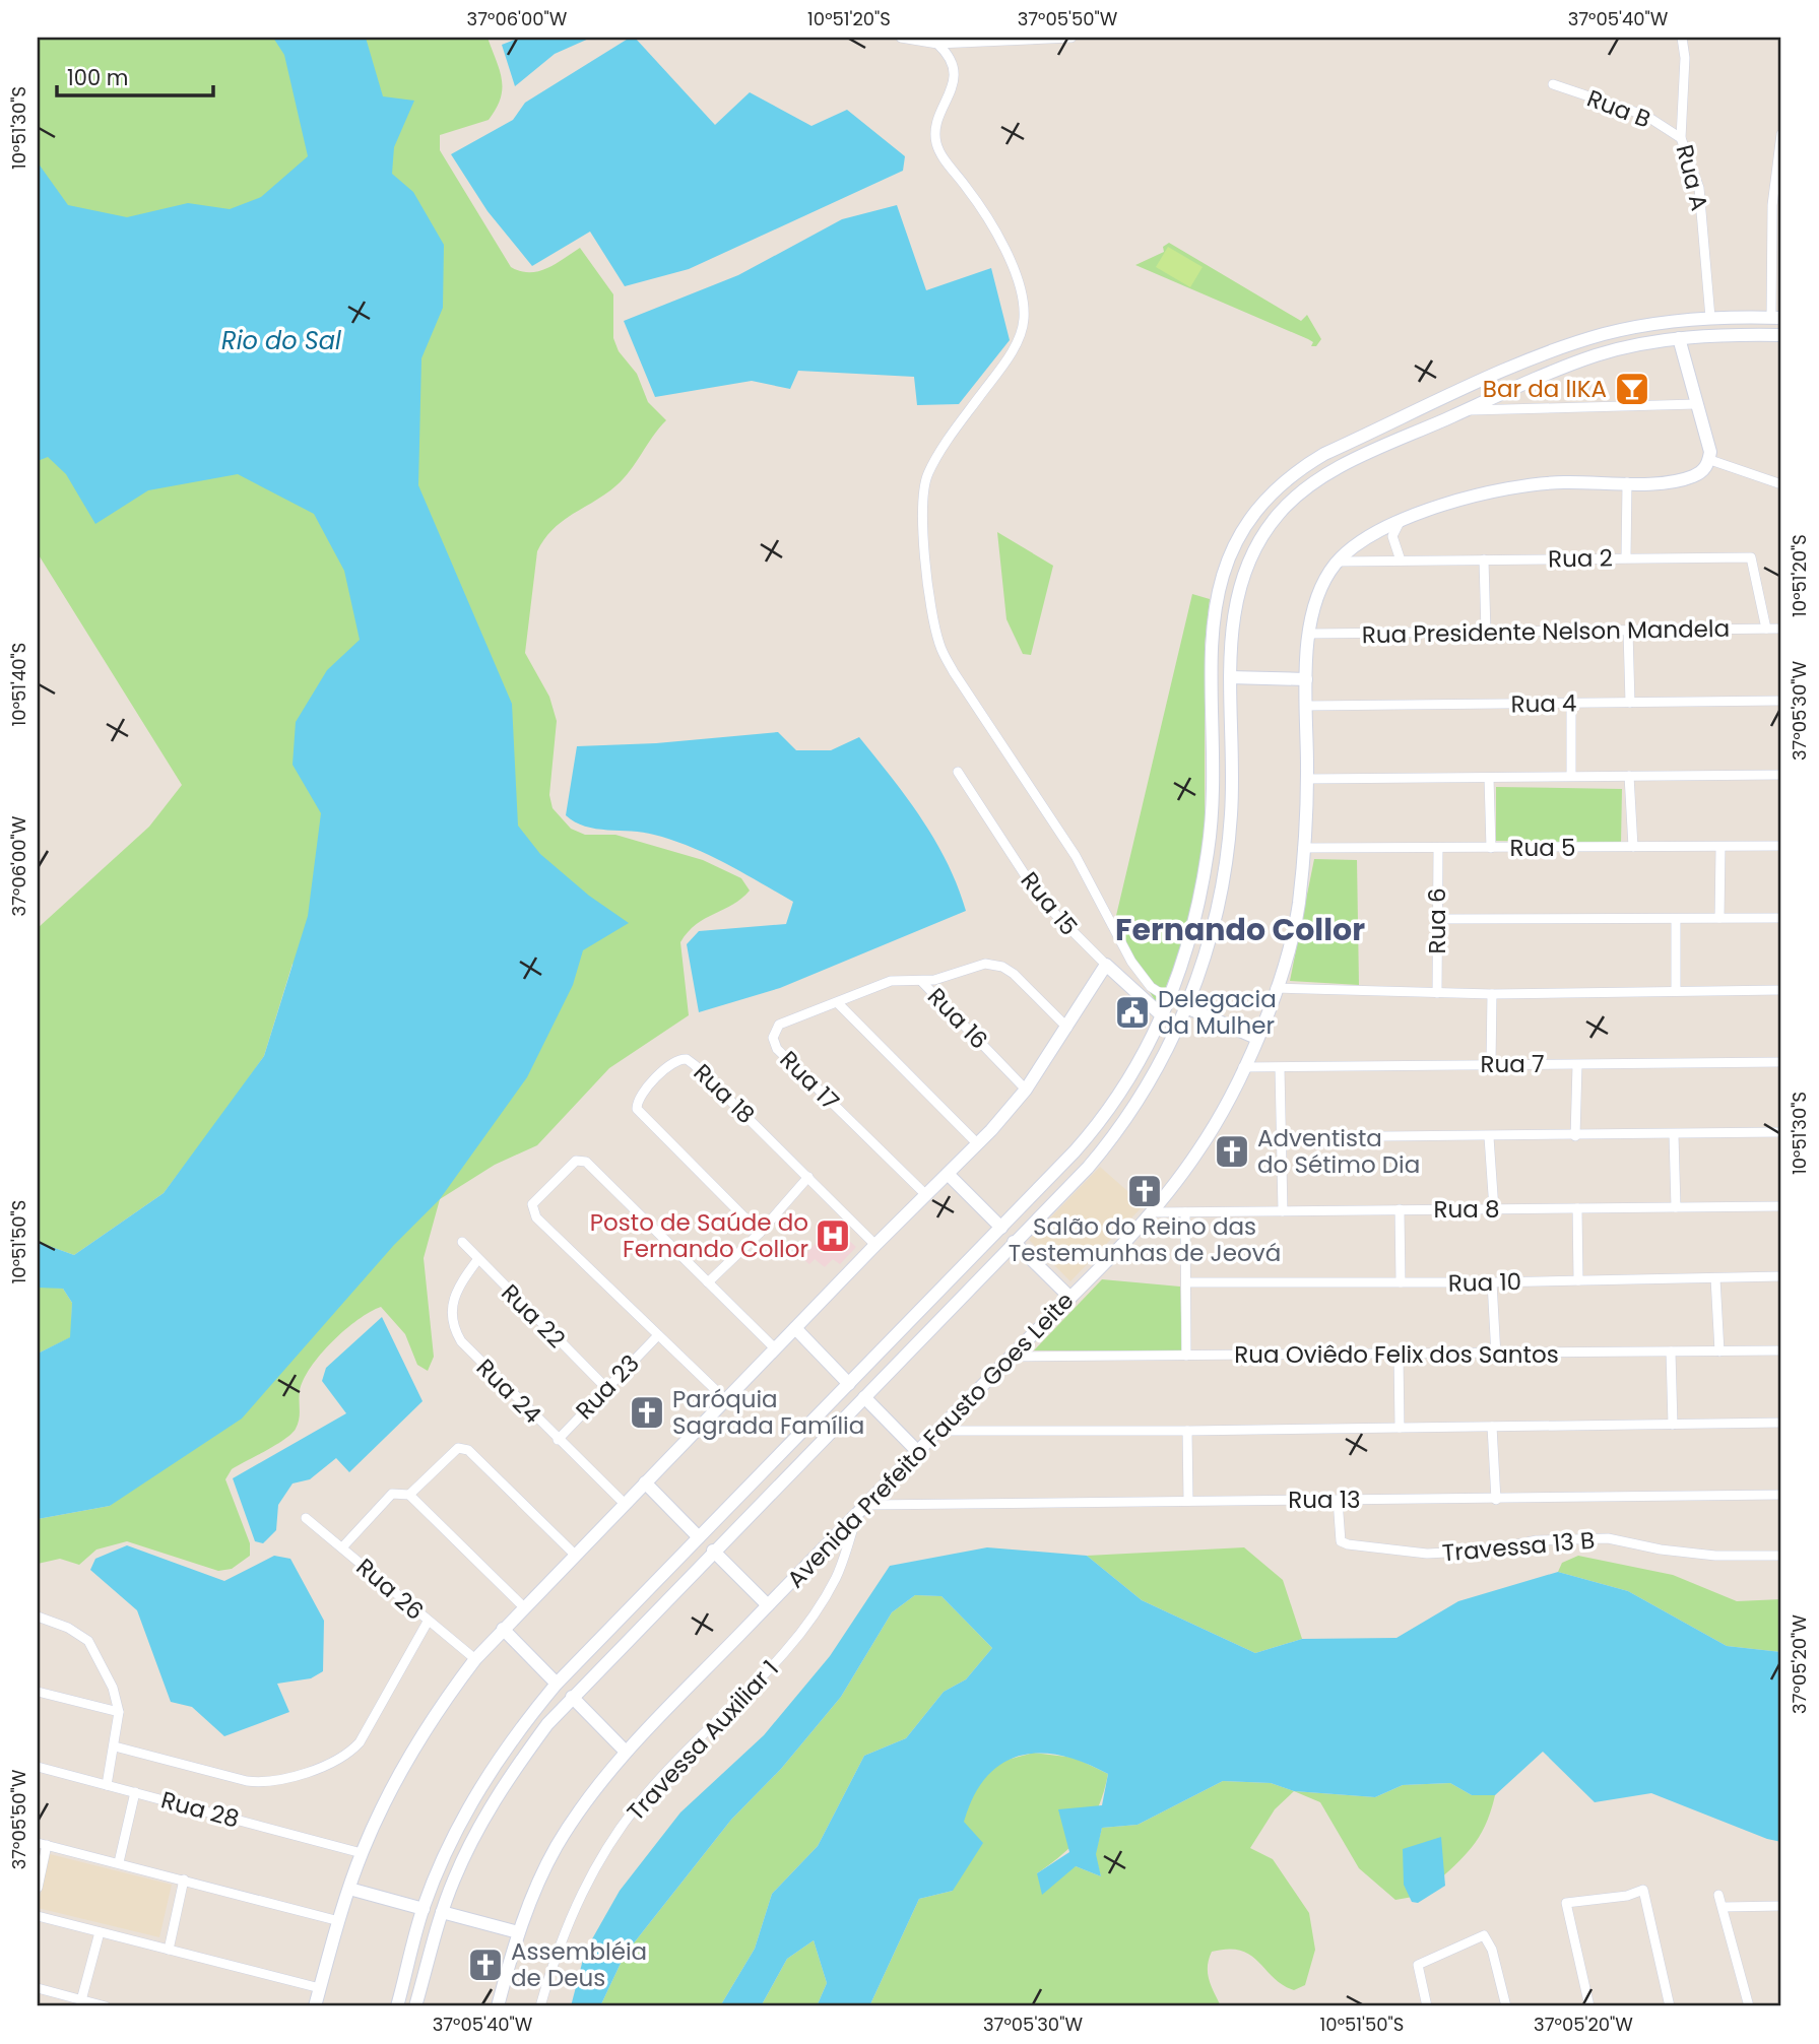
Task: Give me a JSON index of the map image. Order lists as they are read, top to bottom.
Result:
{
  "streets": {
    "street": [
      "Rua B",
      "Rua A",
      "Rua 2",
      "Rua Presidente Nelson Mandela",
      "Rua 4",
      "Rua 5",
      "Rua 15",
      "Rua 6",
      "Rua 16",
      "Rua 7",
      "Rua 17",
      "Rua 18",
      "Rua 8",
      "Rua 10",
      "Rua 22",
      "Rua Oviêdo Felix dos Santos",
      "Rua 23",
      "Rua 24",
      "Avenida Prefeito Fausto Goes Leite",
      "Rua 13",
      "Travessa 13 B",
      "Rua 26",
      "Travessa Auxiliar 1",
      "Rua 28"
    ]
  },
  "crossings": [
    ["Rua B", "Rua A"],
    ["Rua 2", "Rua Presidente Nelson Mandela"],
    ["Rua 2", "Avenida Prefeito Fausto Goes Leite"],
    ["Rua Presidente Nelson Mandela", "Avenida Prefeito Fausto Goes Leite"],
    ["Rua 4", "Avenida Prefeito Fausto Goes Leite"],
    ["Rua 5", "Rua 6"],
    ["Rua 5", "Avenida Prefeito Fausto Goes Leite"],
    ["Rua 16", "Rua 17"],
    ["Rua 7", "Avenida Prefeito Fausto Goes Leite"],
    ["Rua 8", "Avenida Prefeito Fausto Goes Leite"],
    ["Rua 22", "Rua 23"],
    ["Rua 22", "Rua 24"],
    ["Rua Oviêdo Felix dos Santos", "Avenida Prefeito Fausto Goes Leite"],
    ["Rua 23", "Rua 24"],
    ["Avenida Prefeito Fausto Goes Leite", "Rua 13"],
    ["Avenida Prefeito Fausto Goes Leite", "Travessa Auxiliar 1"],
    ["Rua 13", "Travessa 13 B"]
  ],
  "districts": ["Fernando Collor"],
  "water": ["Rio do Sal"],
  "places": {
    "bar": ["Bar da lIKA"],
    "public building": ["Delegacia da Mulher"],
    "church": [
      "Adventista do Sétimo Dia",
      "Salão do Reino das Testemunhas de Jeová",
      "Paróquia Sagrada Família",
      "Assembléia de Deus"
    ],
    "hospital": ["Posto de Saúde do Fernando Collor"]
  },
  "scale_bar": "100 m",
  "coordinates": [
    "37°06'00\"W",
    "10°51'20\"S",
    "37°05'50\"W",
    "37°05'40\"W",
    "10°51'30\"S",
    "10°51'40\"S",
    "37°05'30\"W",
    "10°51'50\"S",
    "37°05'20\"W"
  ]
}
